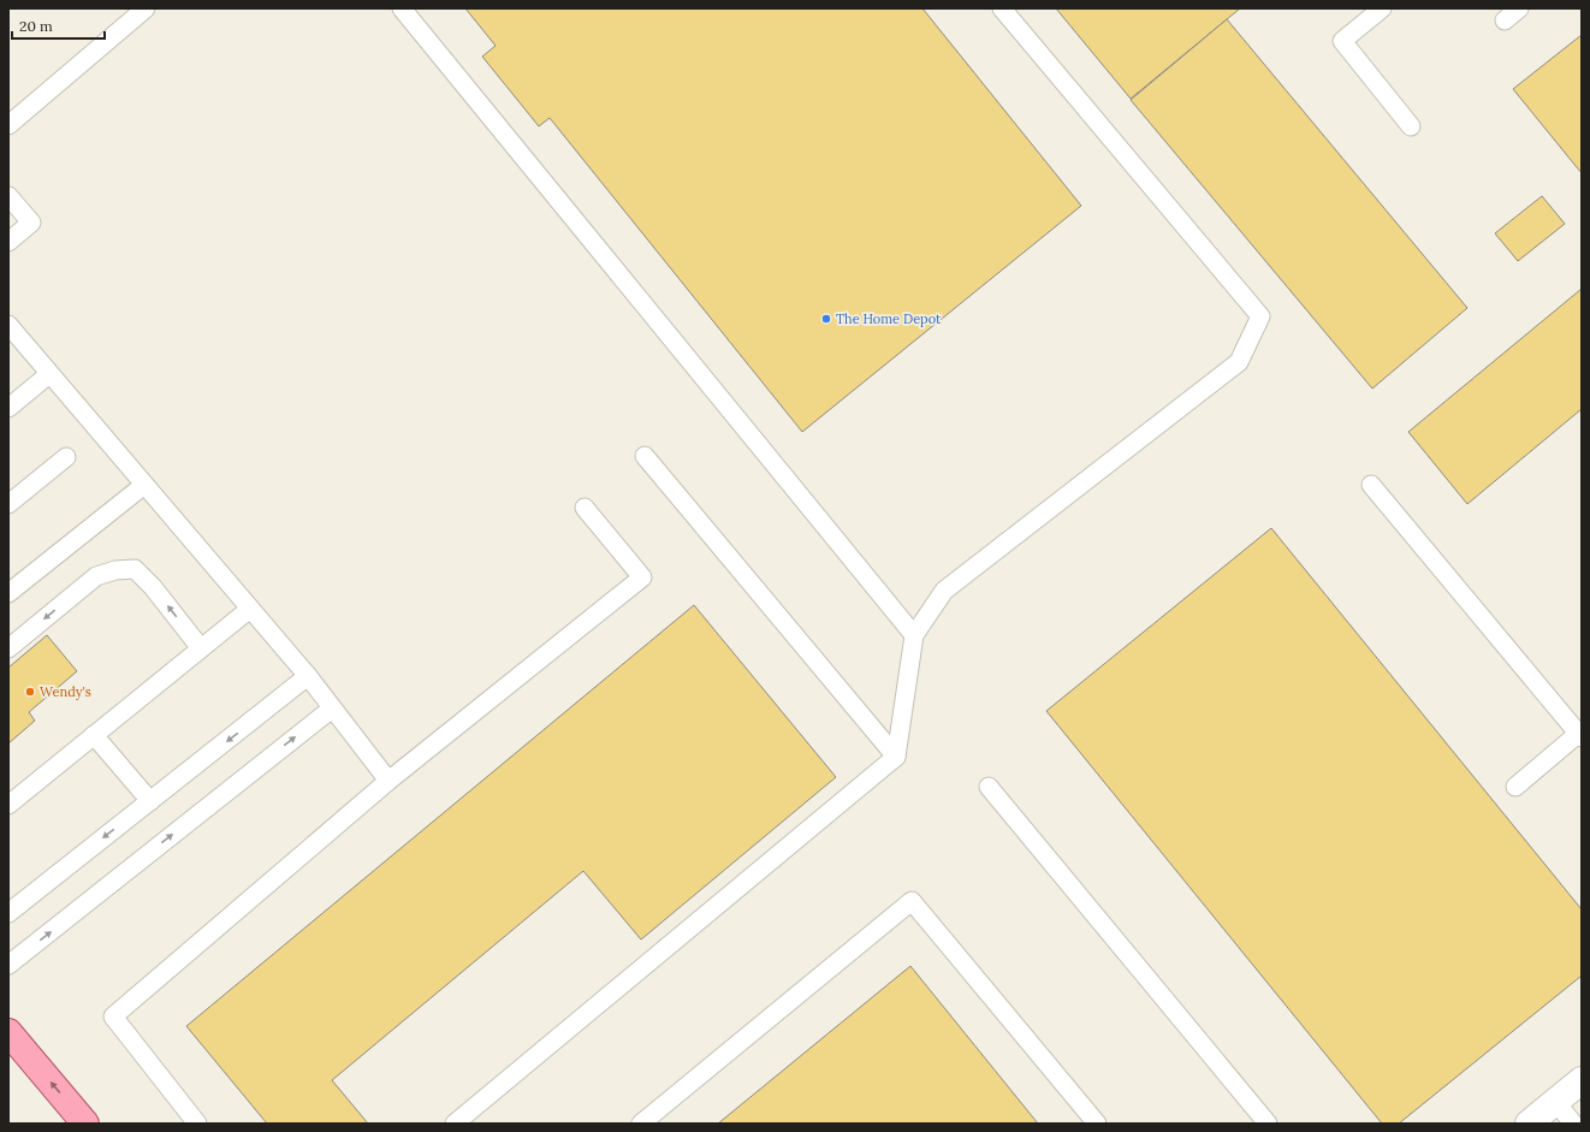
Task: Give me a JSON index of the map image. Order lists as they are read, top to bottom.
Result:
{
  "places": ["The Home Depot", "Wendy's"],
  "scale_bar": "20 m"
}
